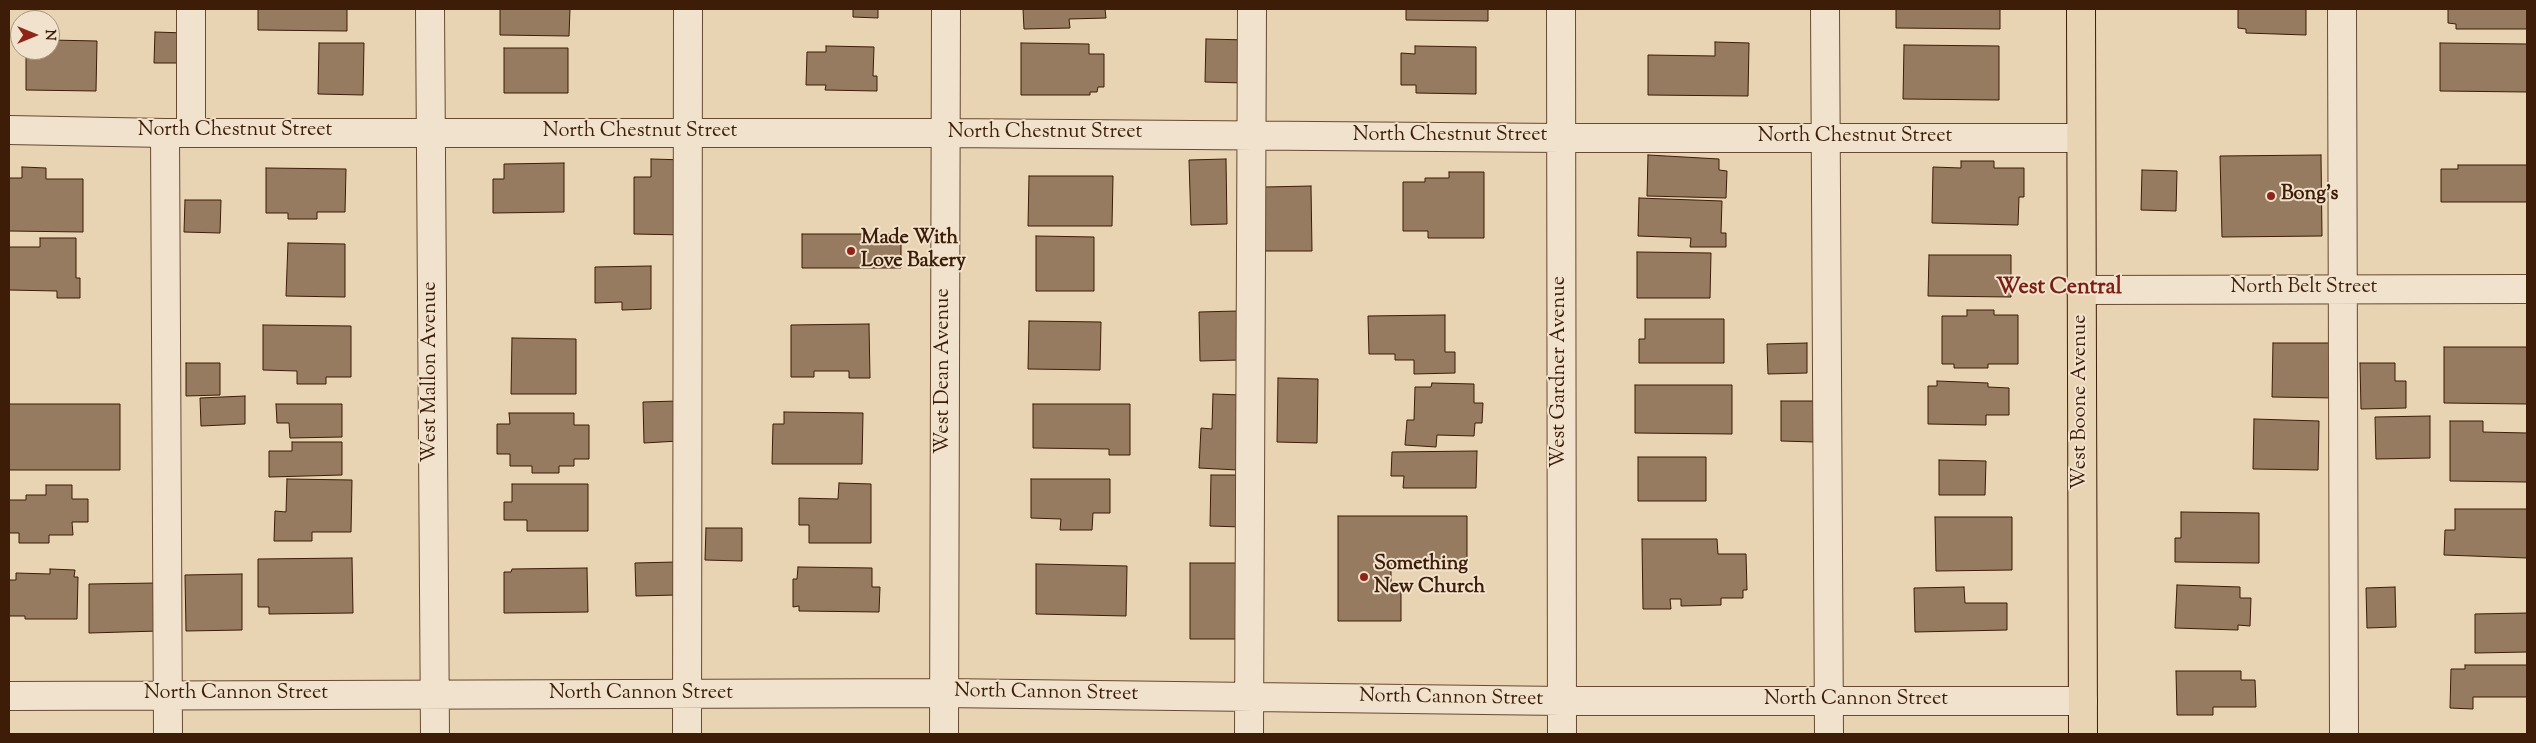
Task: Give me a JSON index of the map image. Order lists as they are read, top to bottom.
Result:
{
  "streets": {
    "main road": ["West Boone Avenue"],
    "street": [
      "North Chestnut Street",
      "North Belt Street",
      "West Dean Avenue",
      "West Mallon Avenue",
      "West Gardner Avenue",
      "North Cannon Street"
    ]
  },
  "crossings": [
    ["North Chestnut Street", "West Dean Avenue"],
    ["North Chestnut Street", "West Mallon Avenue"],
    ["North Chestnut Street", "West Gardner Avenue"],
    ["North Chestnut Street", "West Boone Avenue"],
    ["North Belt Street", "West Boone Avenue"],
    ["West Dean Avenue", "North Cannon Street"],
    ["West Mallon Avenue", "North Cannon Street"],
    ["West Gardner Avenue", "North Cannon Street"],
    ["West Boone Avenue", "North Cannon Street"]
  ],
  "districts": ["West Central"],
  "places": ["Bong's", "Made With Love Bakery", "Something New Church"],
  "north": "right"
}
